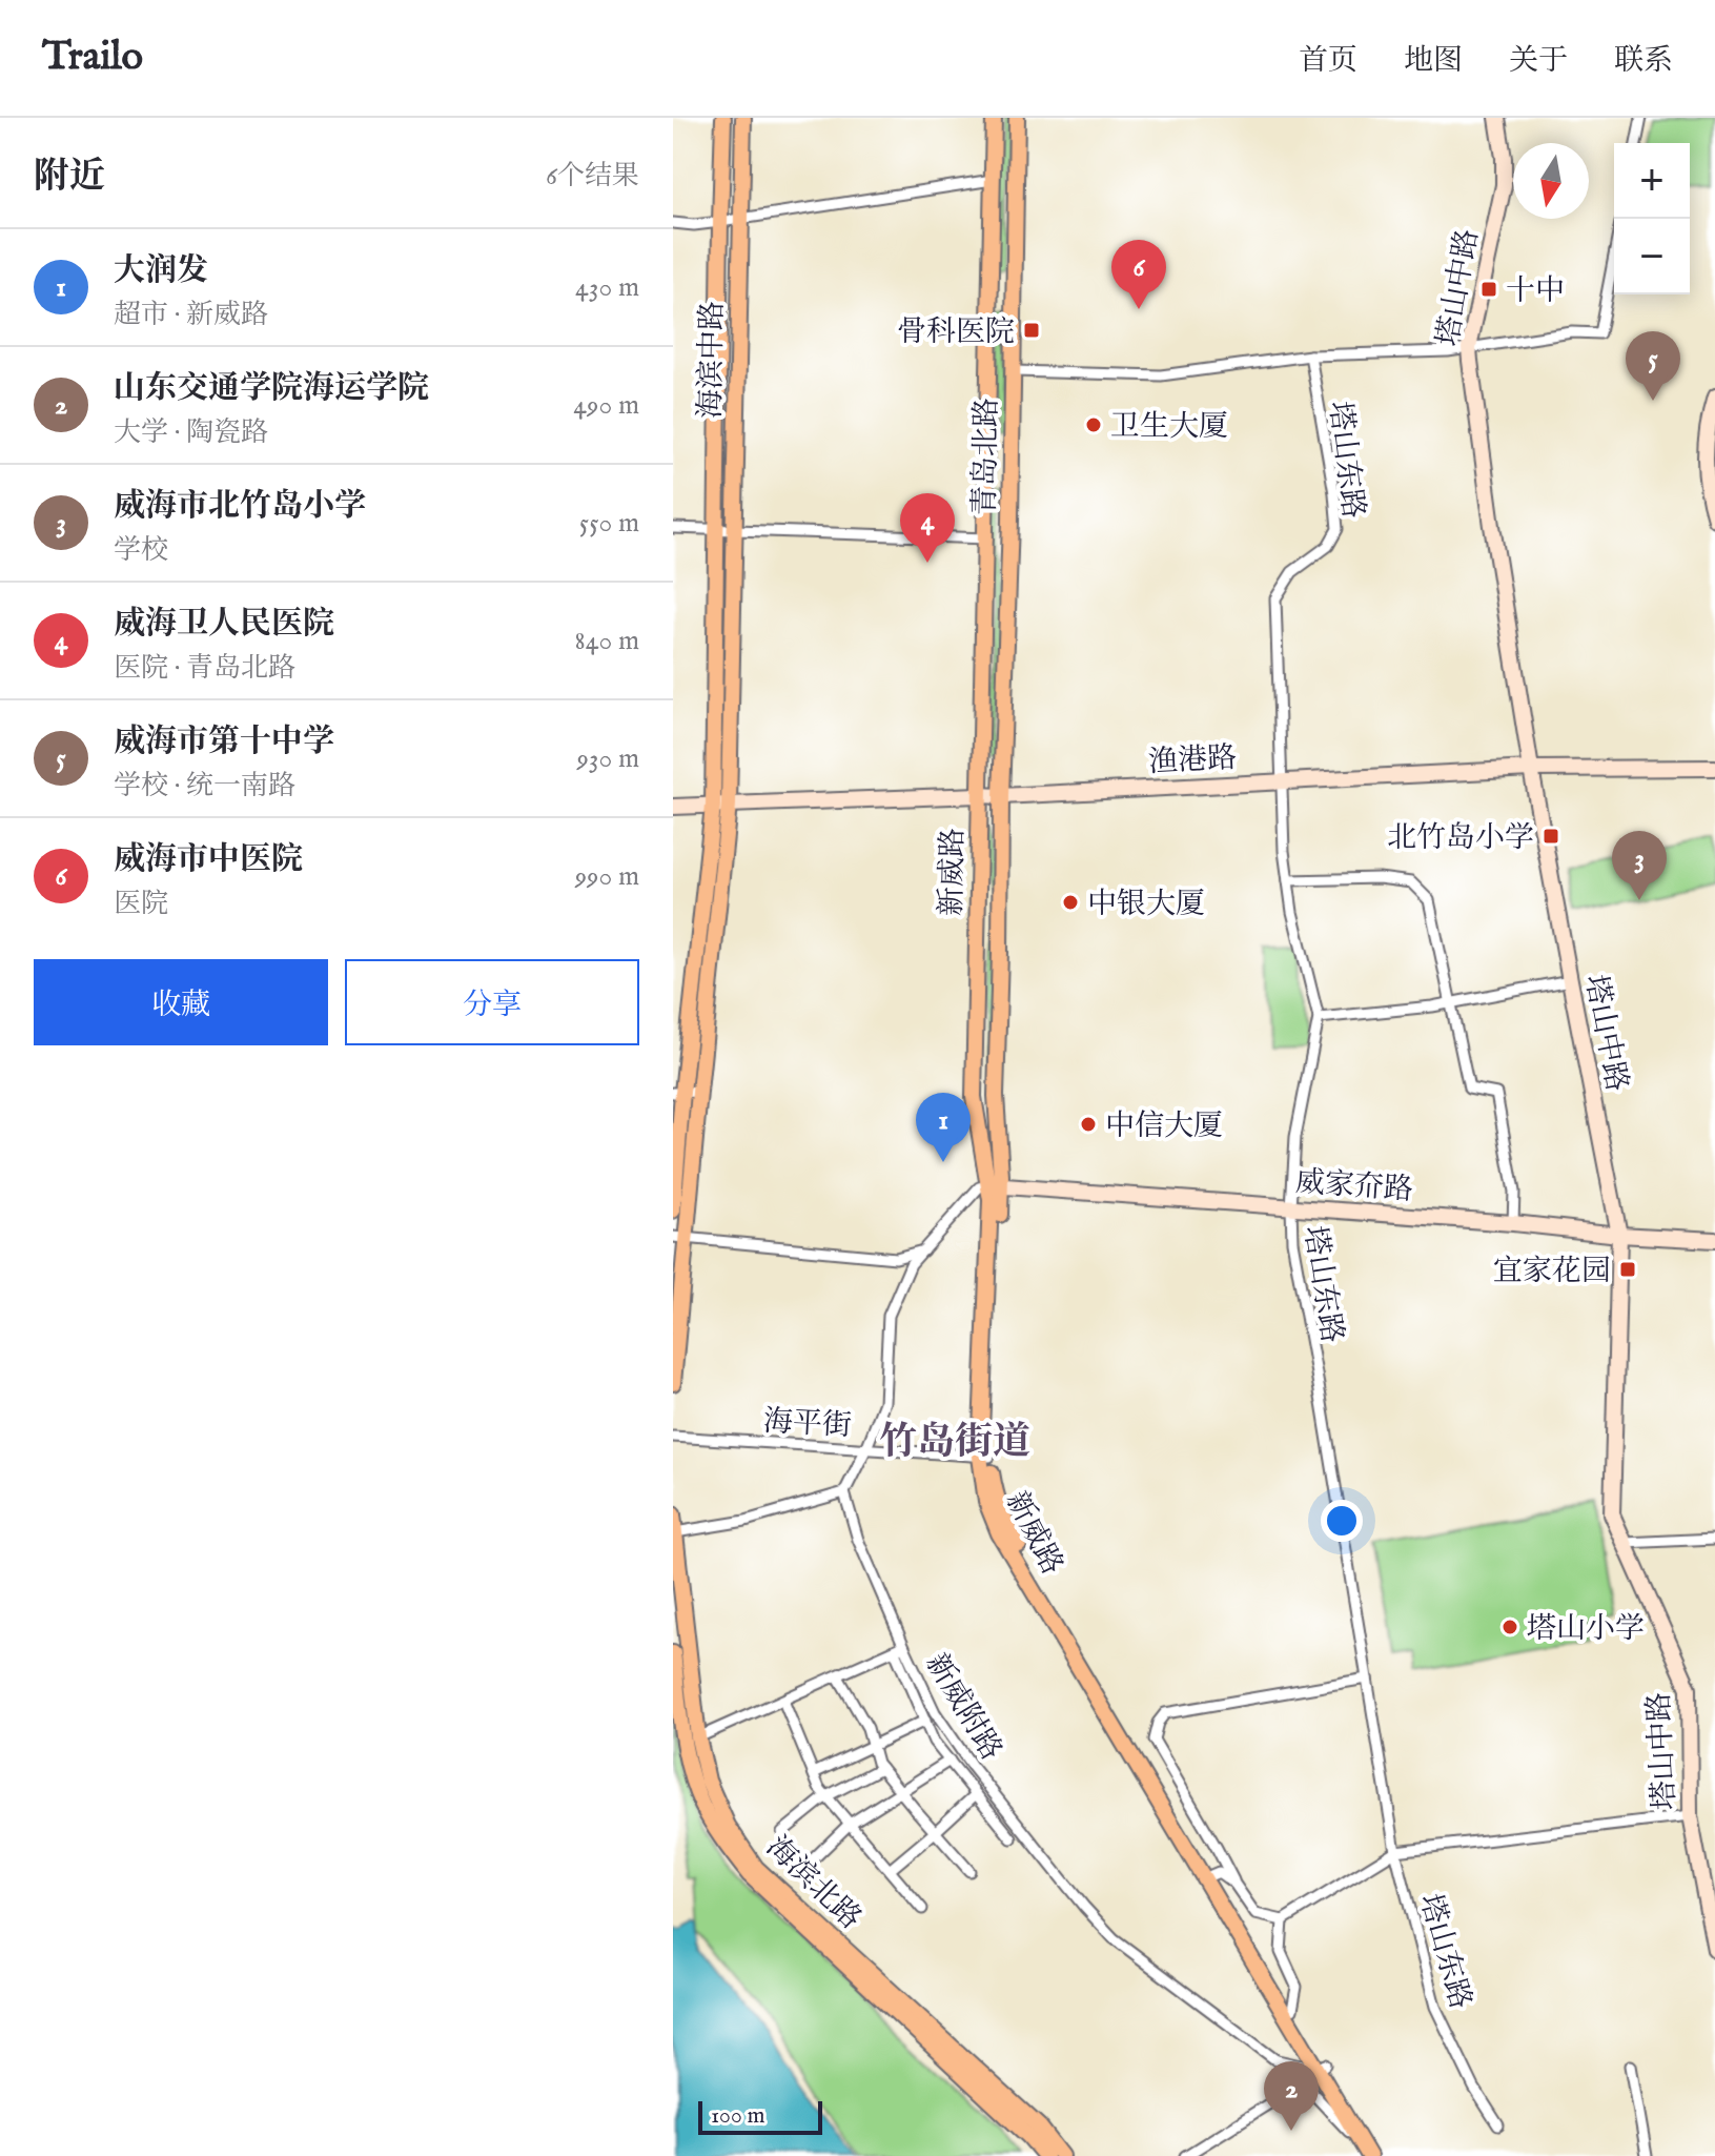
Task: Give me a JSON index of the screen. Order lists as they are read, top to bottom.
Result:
{
  "streets": {
    "main road": [
      "海滨中路",
      "青岛北路",
      "新威路",
      "海滨北路"
    ],
    "street": [
      "塔山中路",
      "塔山东路",
      "渔港路",
      "威家夼路",
      "海平街",
      "新威附路"
    ]
  },
  "crossings": [
    ["塔山中路", "渔港路"],
    ["塔山中路", "威家夼路"],
    ["海滨中路", "渔港路"],
    ["青岛北路", "渔港路"],
    ["青岛北路", "新威路"],
    ["塔山东路", "渔港路"],
    ["塔山东路", "威家夼路"],
    ["渔港路", "新威路"],
    ["新威路", "威家夼路"],
    ["新威路", "海平街"],
    ["新威路", "新威附路"]
  ],
  "districts": ["竹岛街道"],
  "places": {
    "transit": [
      "十中",
      "骨科医院",
      "北竹岛小学",
      "宜家花园"
    ],
    "other": [
      "卫生大厦",
      "中银大厦",
      "中信大厦",
      "塔山小学"
    ]
  },
  "scale_bar": "100 m",
  "north": "bottom",
  "page": {
    "header": "Trailo",
    "nav": [
      "首页",
      "地图",
      "关于",
      "联系"
    ],
    "heading": ["附近", "6个结果"],
    "map_buttons": ["+", "−"],
    "list": [
      {
        "mark": "1",
        "name": "大润发",
        "note": "超市 · 新威路",
        "value": "430 m"
      },
      {
        "mark": "2",
        "name": "山东交通学院海运学院",
        "note": "大学 · 陶瓷路",
        "value": "490 m"
      },
      {
        "mark": "3",
        "name": "威海市北竹岛小学",
        "note": "学校",
        "value": "550 m"
      },
      {
        "mark": "4",
        "name": "威海卫人民医院",
        "note": "医院 · 青岛北路",
        "value": "840 m"
      },
      {
        "mark": "5",
        "name": "威海市第十中学",
        "note": "学校 · 统一南路",
        "value": "930 m"
      },
      {
        "mark": "6",
        "name": "威海市中医院",
        "note": "医院",
        "value": "990 m"
      }
    ],
    "pins": [
      "6",
      "5",
      "4",
      "3",
      "1",
      "2"
    ],
    "buttons": ["收藏", "分享"],
    "scale": "100 m"
  }
}
